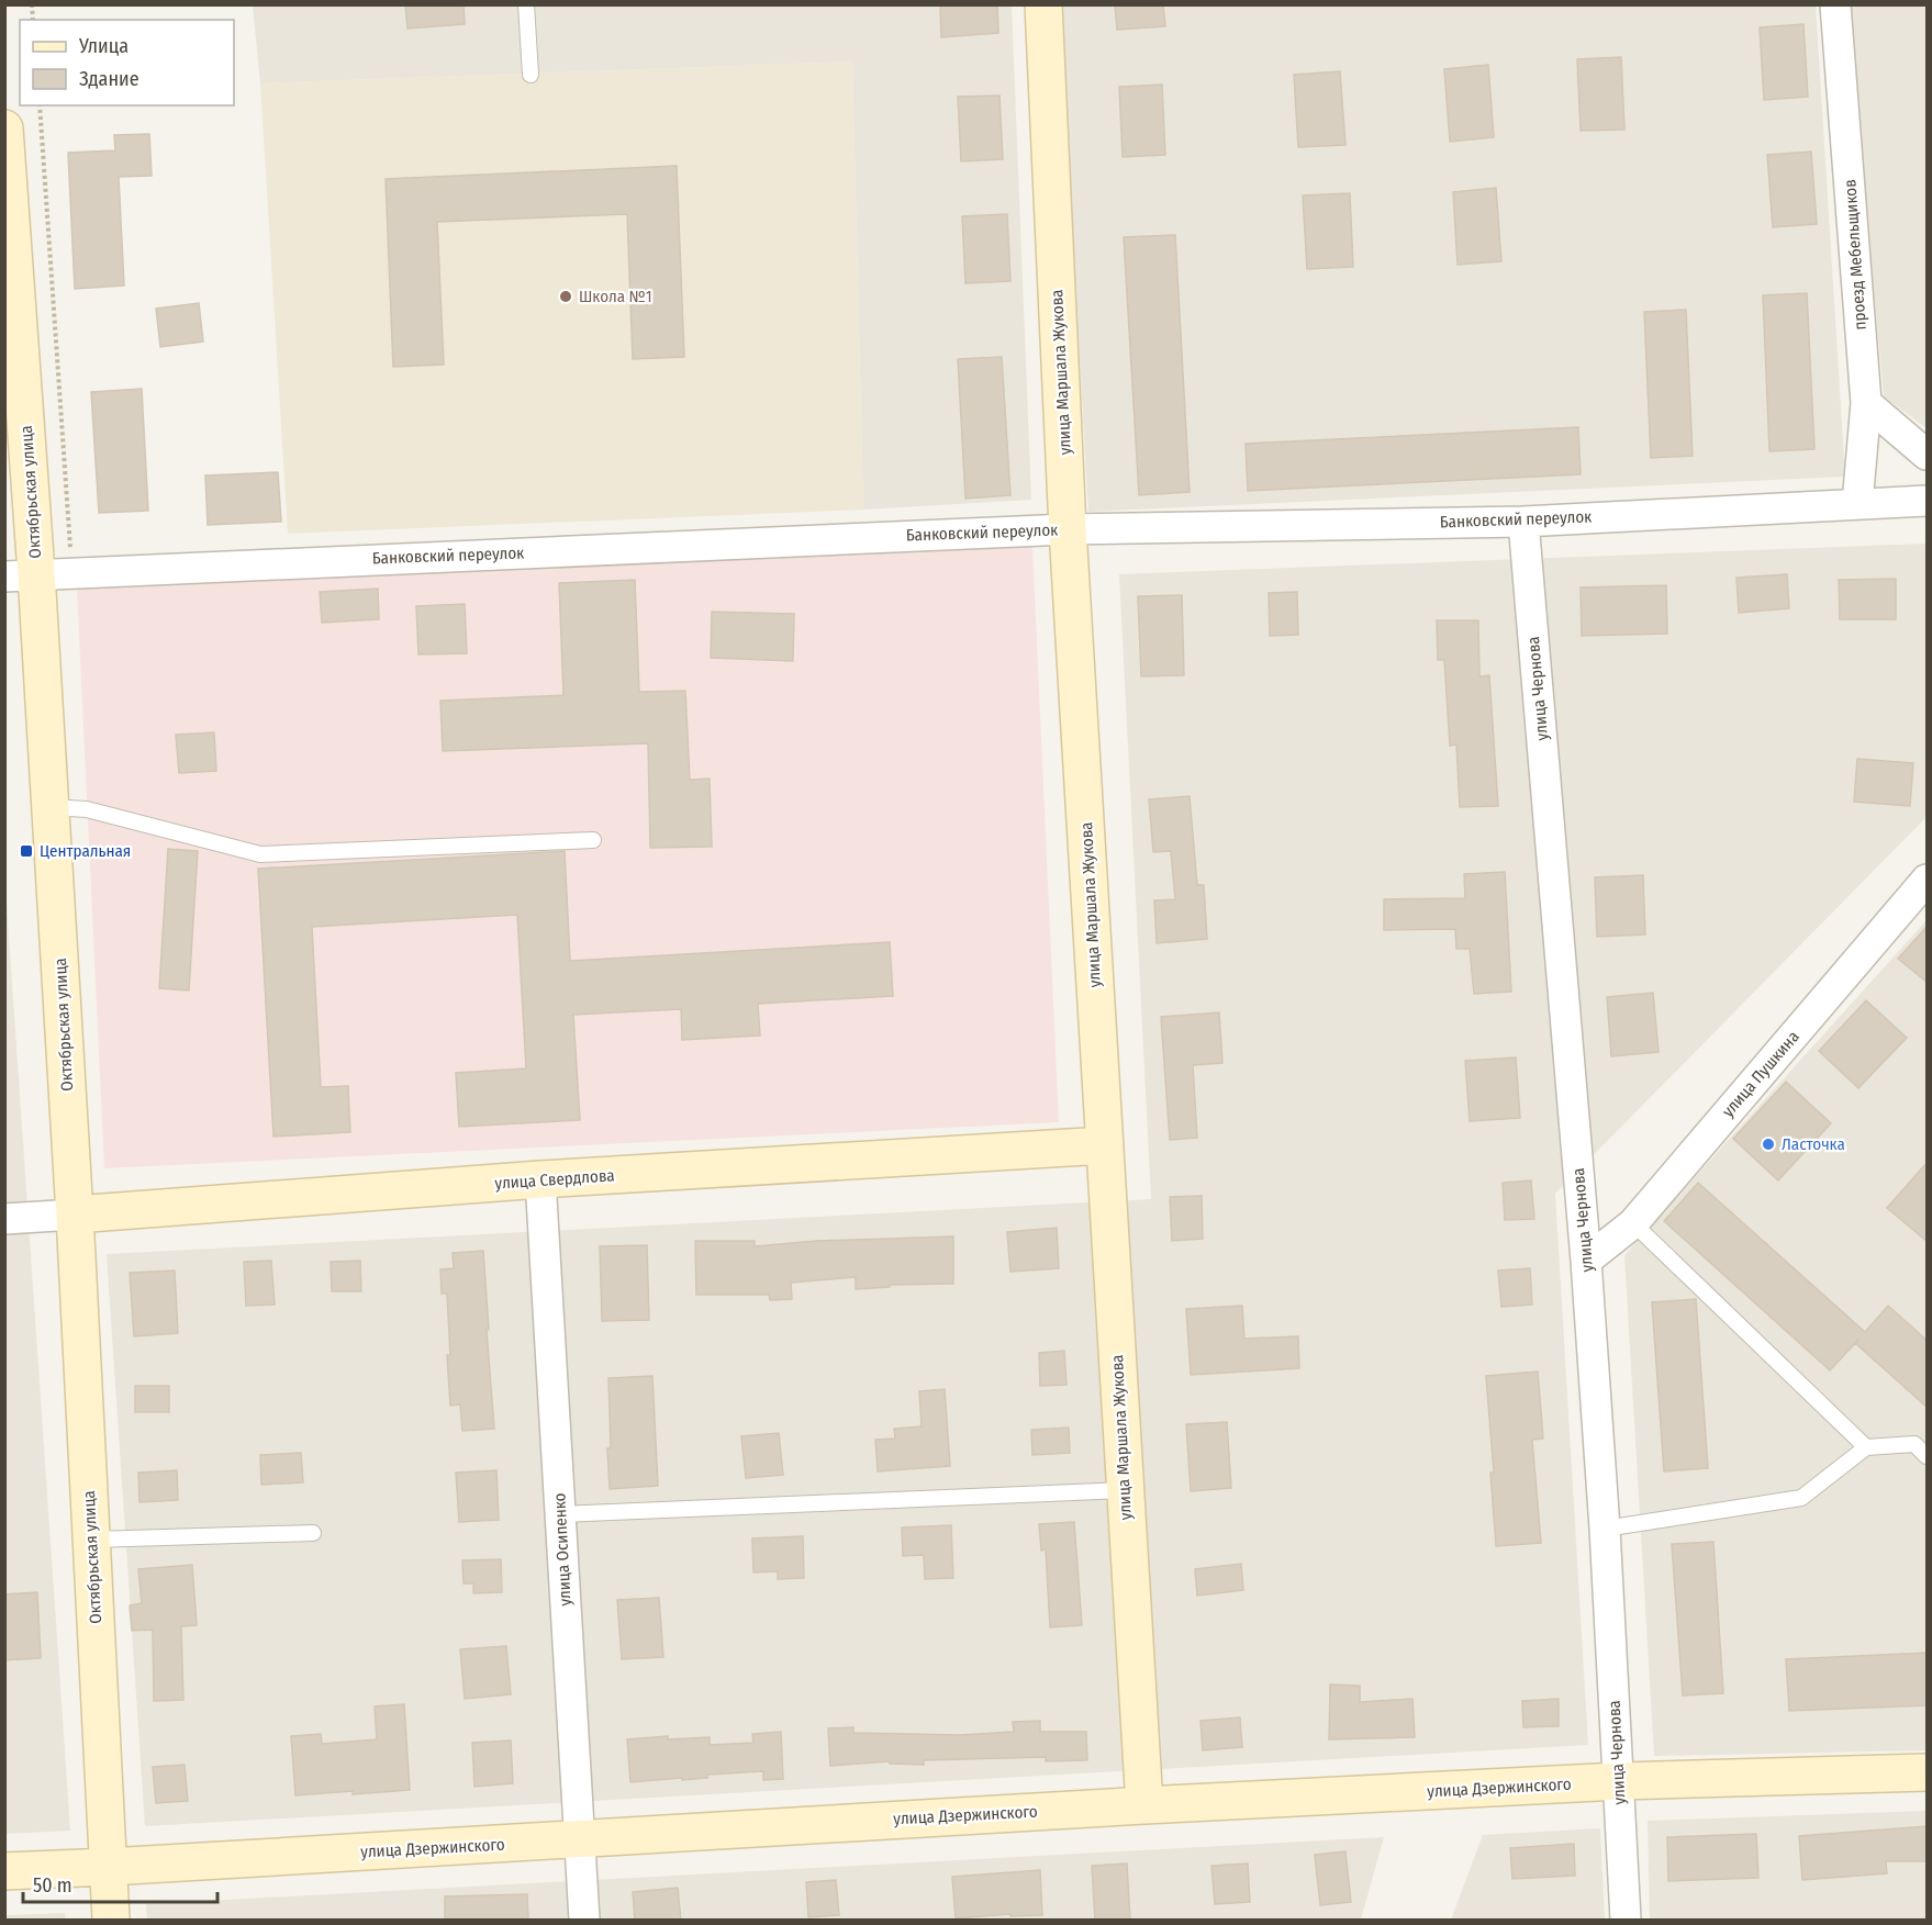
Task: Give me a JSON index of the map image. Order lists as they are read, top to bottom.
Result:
{
  "streets": {
    "street": [
      "проезд Мебельщиков",
      "улица Маршала Жукова",
      "Октябрьская улица",
      "Банковский переулок",
      "улица Чернова",
      "улица Пушкина",
      "улица Свердлова",
      "улица Осипенко",
      "улица Дзержинского"
    ]
  },
  "crossings": [
    ["проезд Мебельщиков", "Банковский переулок"],
    ["улица Маршала Жукова", "Банковский переулок"],
    ["улица Маршала Жукова", "улица Свердлова"],
    ["улица Маршала Жукова", "улица Дзержинского"],
    ["Октябрьская улица", "Банковский переулок"],
    ["Октябрьская улица", "улица Свердлова"],
    ["Октябрьская улица", "улица Дзержинского"],
    ["Банковский переулок", "улица Чернова"],
    ["улица Чернова", "улица Пушкина"],
    ["улица Чернова", "улица Дзержинского"],
    ["улица Свердлова", "улица Осипенко"],
    ["улица Осипенко", "улица Дзержинского"]
  ],
  "places": {
    "other": ["Школа №1", "Ласточка"],
    "transit": ["Центральная"]
  },
  "legend": ["Улица", "Здание"],
  "scale_bar": "50 m"
}
